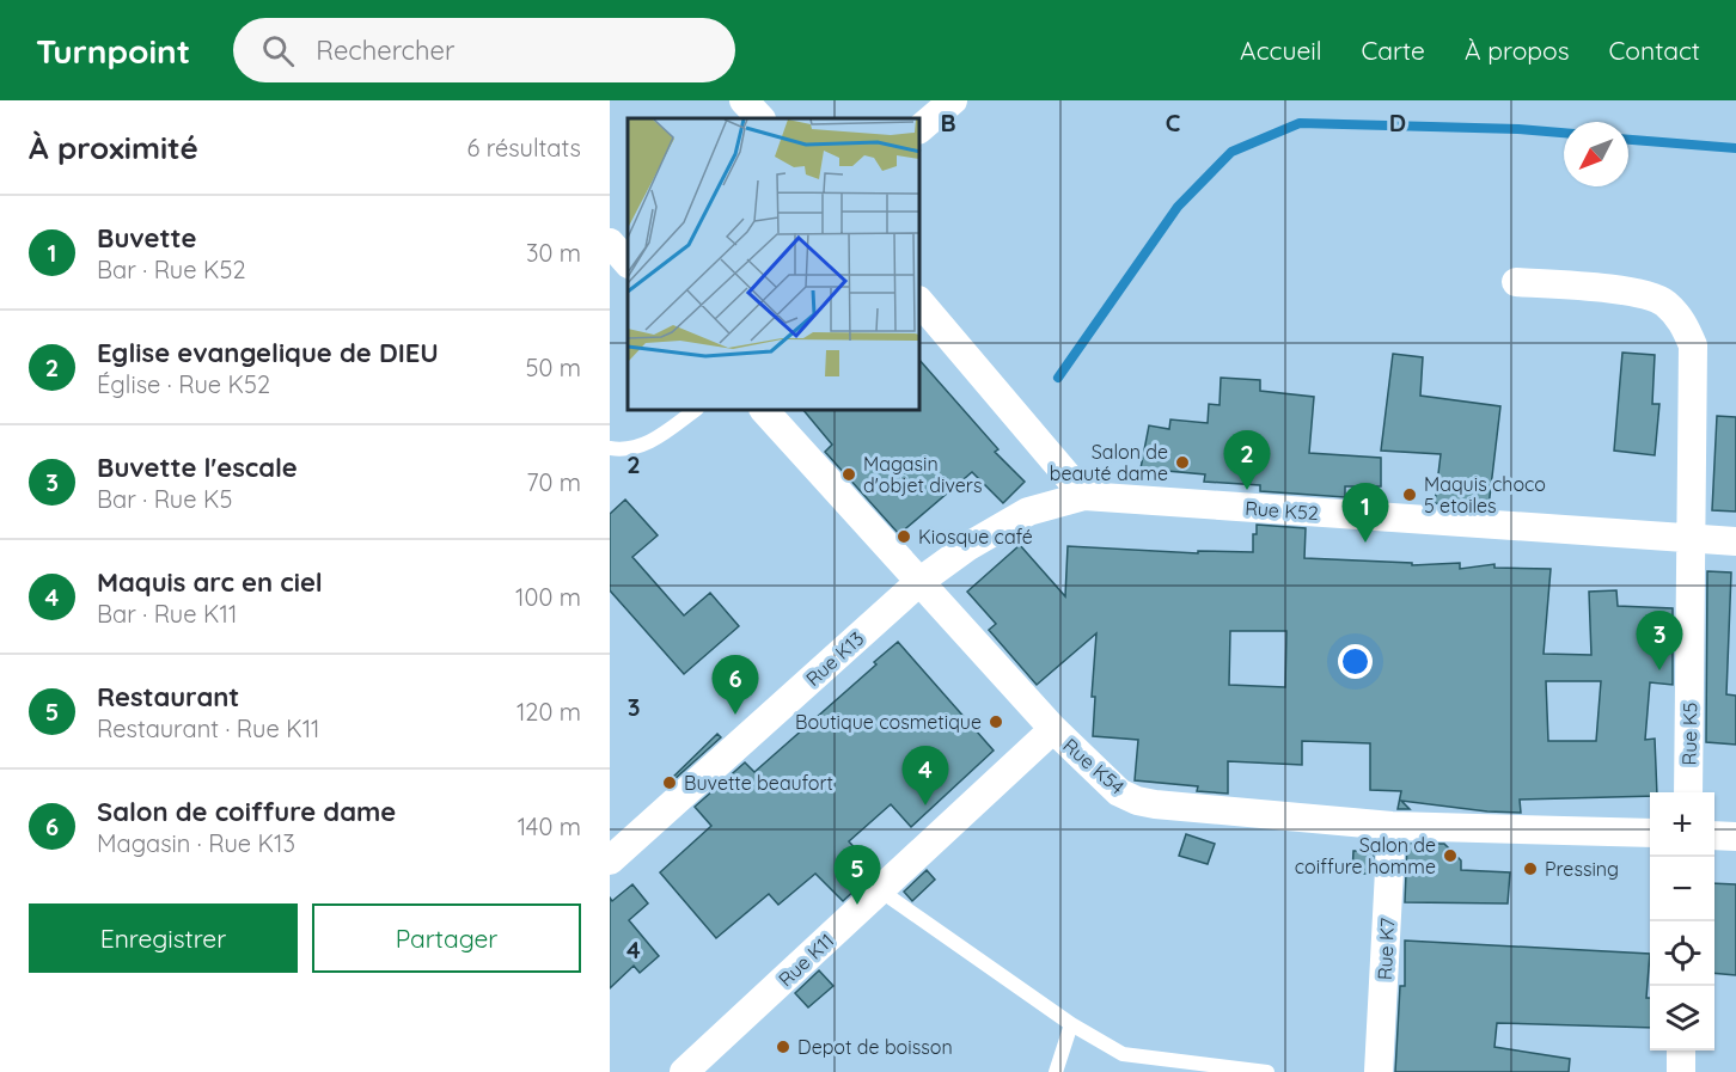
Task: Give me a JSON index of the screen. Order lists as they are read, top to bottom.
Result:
{
  "streets": {
    "street": [
      "Rue K52",
      "Rue K13",
      "Rue K5",
      "Rue K54",
      "Rue K7",
      "Rue K11"
    ]
  },
  "crossings": [
    ["Rue K52", "Rue K13"],
    ["Rue K52", "Rue K5"],
    ["Rue K13", "Rue K54"],
    ["Rue K54", "Rue K7"],
    ["Rue K54", "Rue K11"]
  ],
  "places": [
    "Salon de beauté dame",
    "Magasin d'objet divers",
    "Maquis choco 5 etoiles",
    "Kiosque café",
    "Boutique cosmetique",
    "Buvette beaufort",
    "Salon de coiffure homme",
    "Pressing",
    "Depot de boisson"
  ],
  "north": "bottom left",
  "page": {
    "header": "Turnpoint",
    "search": "Rechercher",
    "nav": [
      "Accueil",
      "Carte",
      "À propos",
      "Contact"
    ],
    "heading": ["À proximité", "6 résultats"],
    "list": [
      {
        "mark": "1",
        "name": "Buvette",
        "note": "Bar · Rue K52",
        "value": "30 m"
      },
      {
        "mark": "2",
        "name": "Eglise evangelique de DIEU",
        "note": "Église · Rue K52",
        "value": "50 m"
      },
      {
        "mark": "3",
        "name": "Buvette l'escale",
        "note": "Bar · Rue K5",
        "value": "70 m"
      },
      {
        "mark": "4",
        "name": "Maquis arc en ciel",
        "note": "Bar · Rue K11",
        "value": "100 m"
      },
      {
        "mark": "5",
        "name": "Restaurant",
        "note": "Restaurant · Rue K11",
        "value": "120 m"
      },
      {
        "mark": "6",
        "name": "Salon de coiffure dame",
        "note": "Magasin · Rue K13",
        "value": "140 m"
      }
    ],
    "pins": [
      "2",
      "1",
      "3",
      "6",
      "4",
      "5"
    ],
    "map_buttons": ["+", "−"],
    "buttons": ["Enregistrer", "Partager"]
  },
  "grid": {
    "columns": ["B", "C", "D"],
    "rows": ["2", "3", "4"]
  }
}
